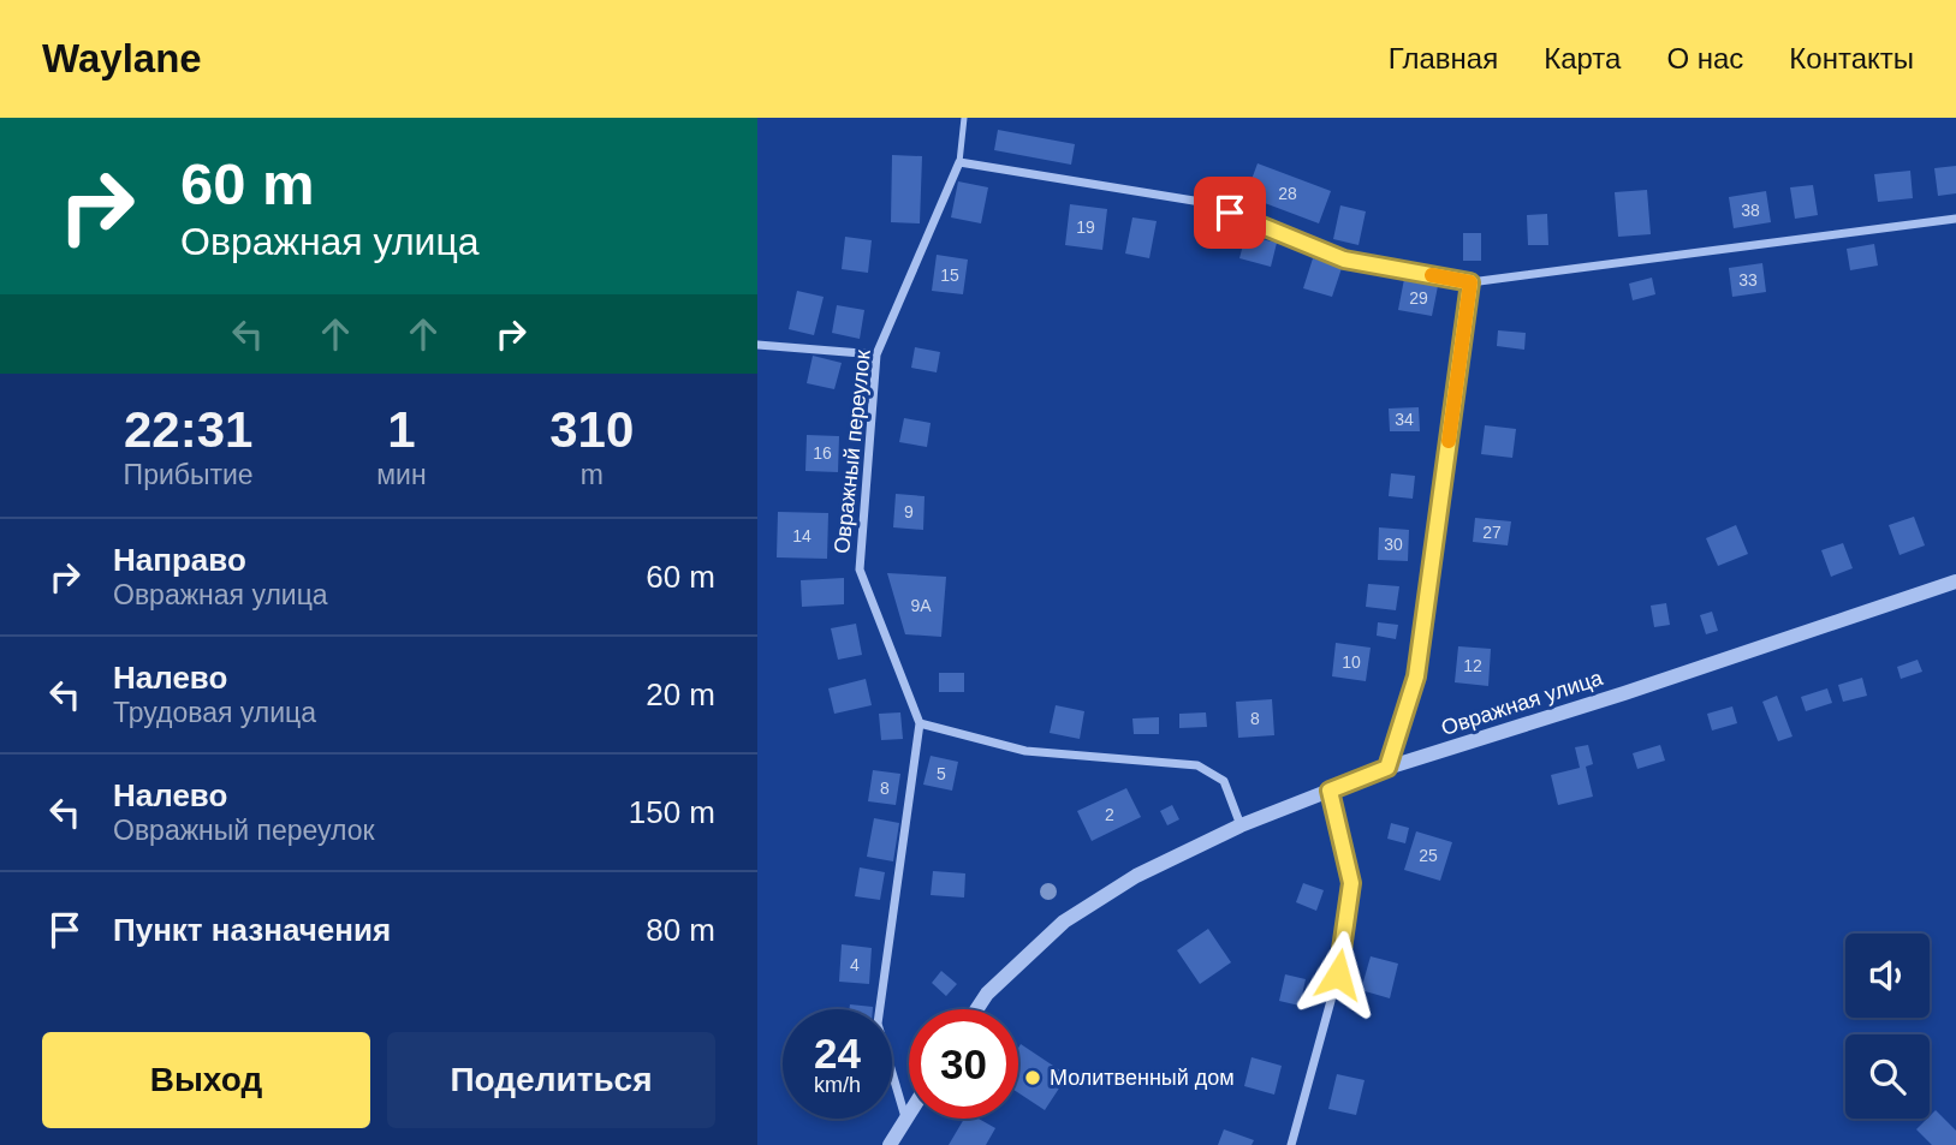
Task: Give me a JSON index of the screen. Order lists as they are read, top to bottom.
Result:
{
  "streets": {
    "street": ["Овражный переулок", "Овражная улица"]
  },
  "places": ["Молитвенный дом"],
  "house_numbers": [
    "28",
    "38",
    "19",
    "15",
    "33",
    "29",
    "34",
    "16",
    "9",
    "27",
    "14",
    "30",
    "9А",
    "10",
    "12",
    "8",
    "5",
    "8",
    "2",
    "25",
    "4"
  ],
  "page": {
    "header": "Waylane",
    "nav": [
      "Главная",
      "Карта",
      "О нас",
      "Контакты"
    ],
    "turn": ["60 m", "Овражная улица"],
    "eta": [
      "22:31",
      "Прибытие",
      "1",
      "мин",
      "310",
      "m"
    ],
    "list": [
      {
        "name": "Направо",
        "note": "Овражная улица",
        "value": "60 m"
      },
      {
        "name": "Налево",
        "note": "Трудовая улица",
        "value": "20 m"
      },
      {
        "name": "Налево",
        "note": "Овражный переулок",
        "value": "150 m"
      },
      {
        "name": "Пункт назначения",
        "value": "80 m"
      }
    ],
    "speed": "24 km/h",
    "limit": "30",
    "buttons": ["Выход", "Поделиться"]
  }
}
